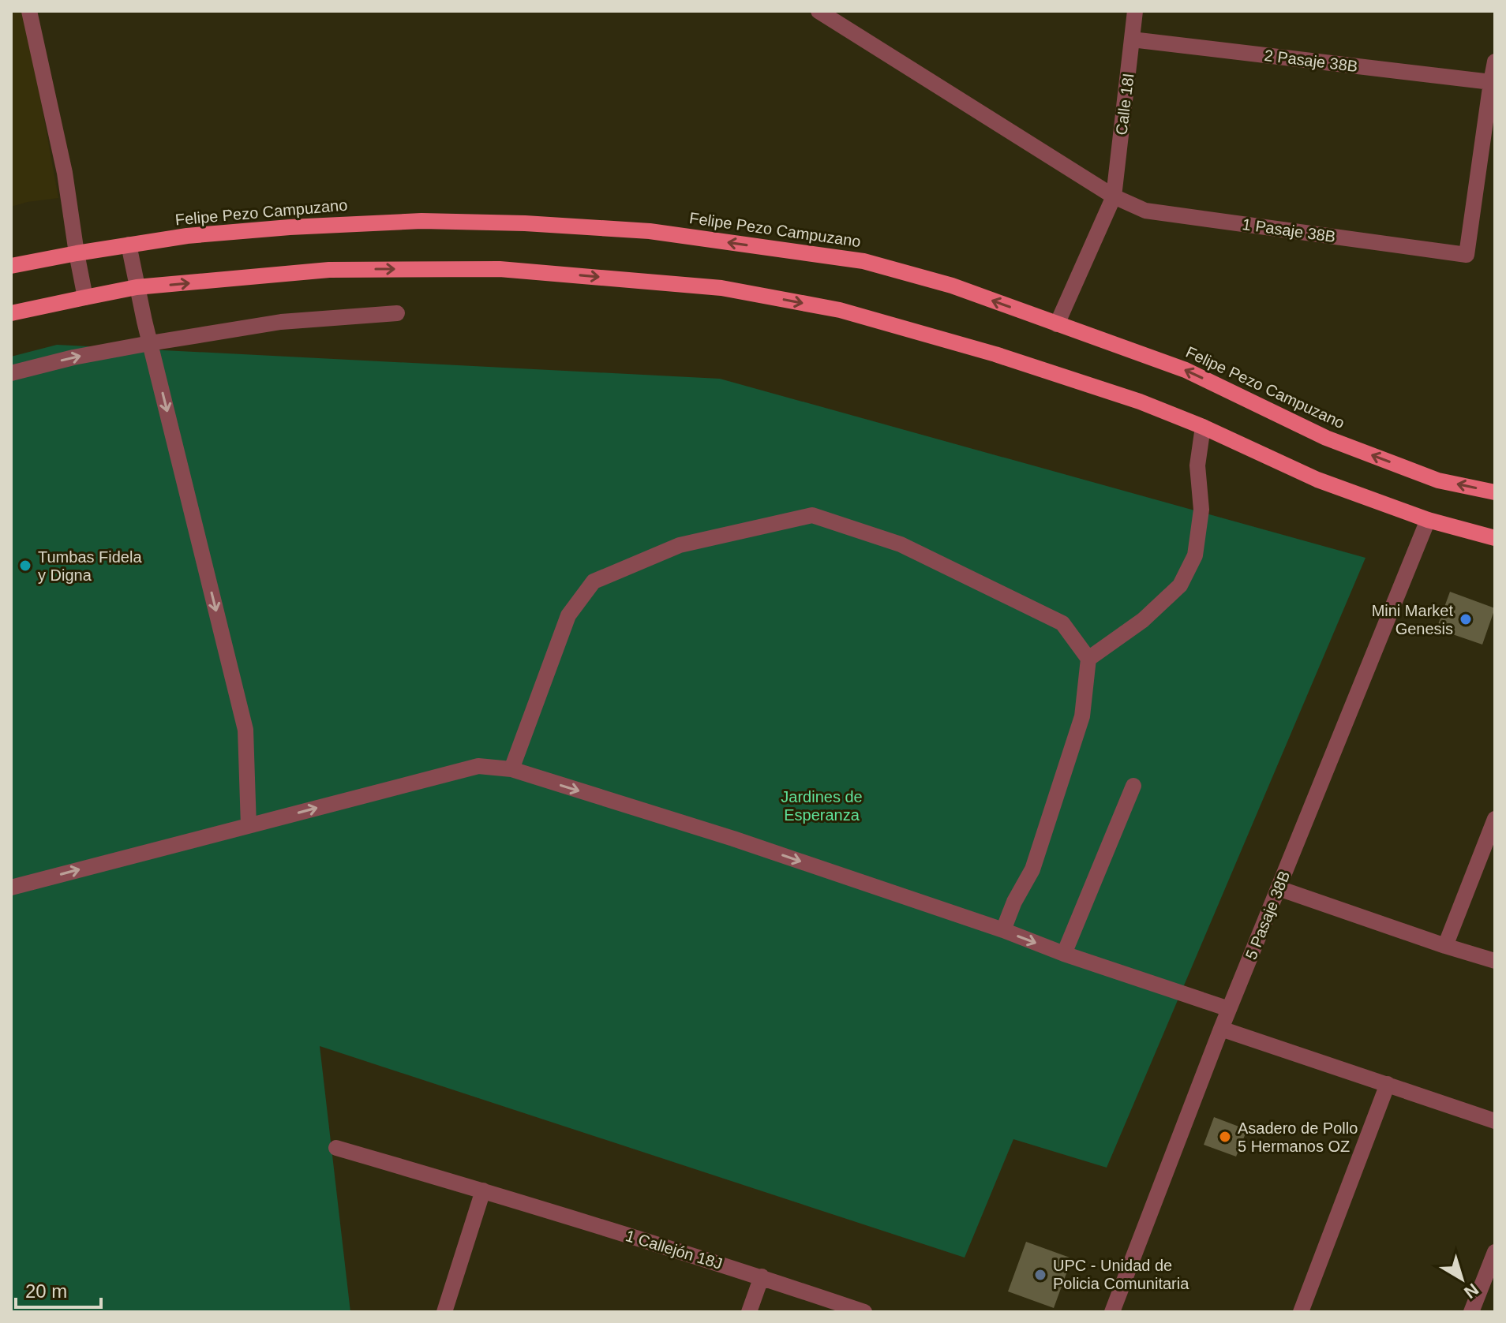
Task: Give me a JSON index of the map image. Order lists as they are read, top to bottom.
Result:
{
  "streets": {
    "main road": ["Felipe Pezo Campuzano"],
    "street": [
      "2 Pasaje 38B",
      "Calle 18I",
      "1 Pasaje 38B",
      "5 Pasaje 38B",
      "1 Callejón 18J"
    ]
  },
  "crossings": [
    ["2 Pasaje 38B", "Calle 18I"],
    ["2 Pasaje 38B", "1 Pasaje 38B"],
    ["Calle 18I", "Felipe Pezo Campuzano"],
    ["Calle 18I", "1 Pasaje 38B"]
  ],
  "parks": ["Jardines de Esperanza"],
  "places": [
    "Tumbas Fidela y Digna",
    "Mini Market Genesis",
    "Asadero de Pollo 5 Hermanos OZ",
    "UPC - Unidad de Policia Comunitaria"
  ],
  "scale_bar": "20 m",
  "north": "bottom right"
}
